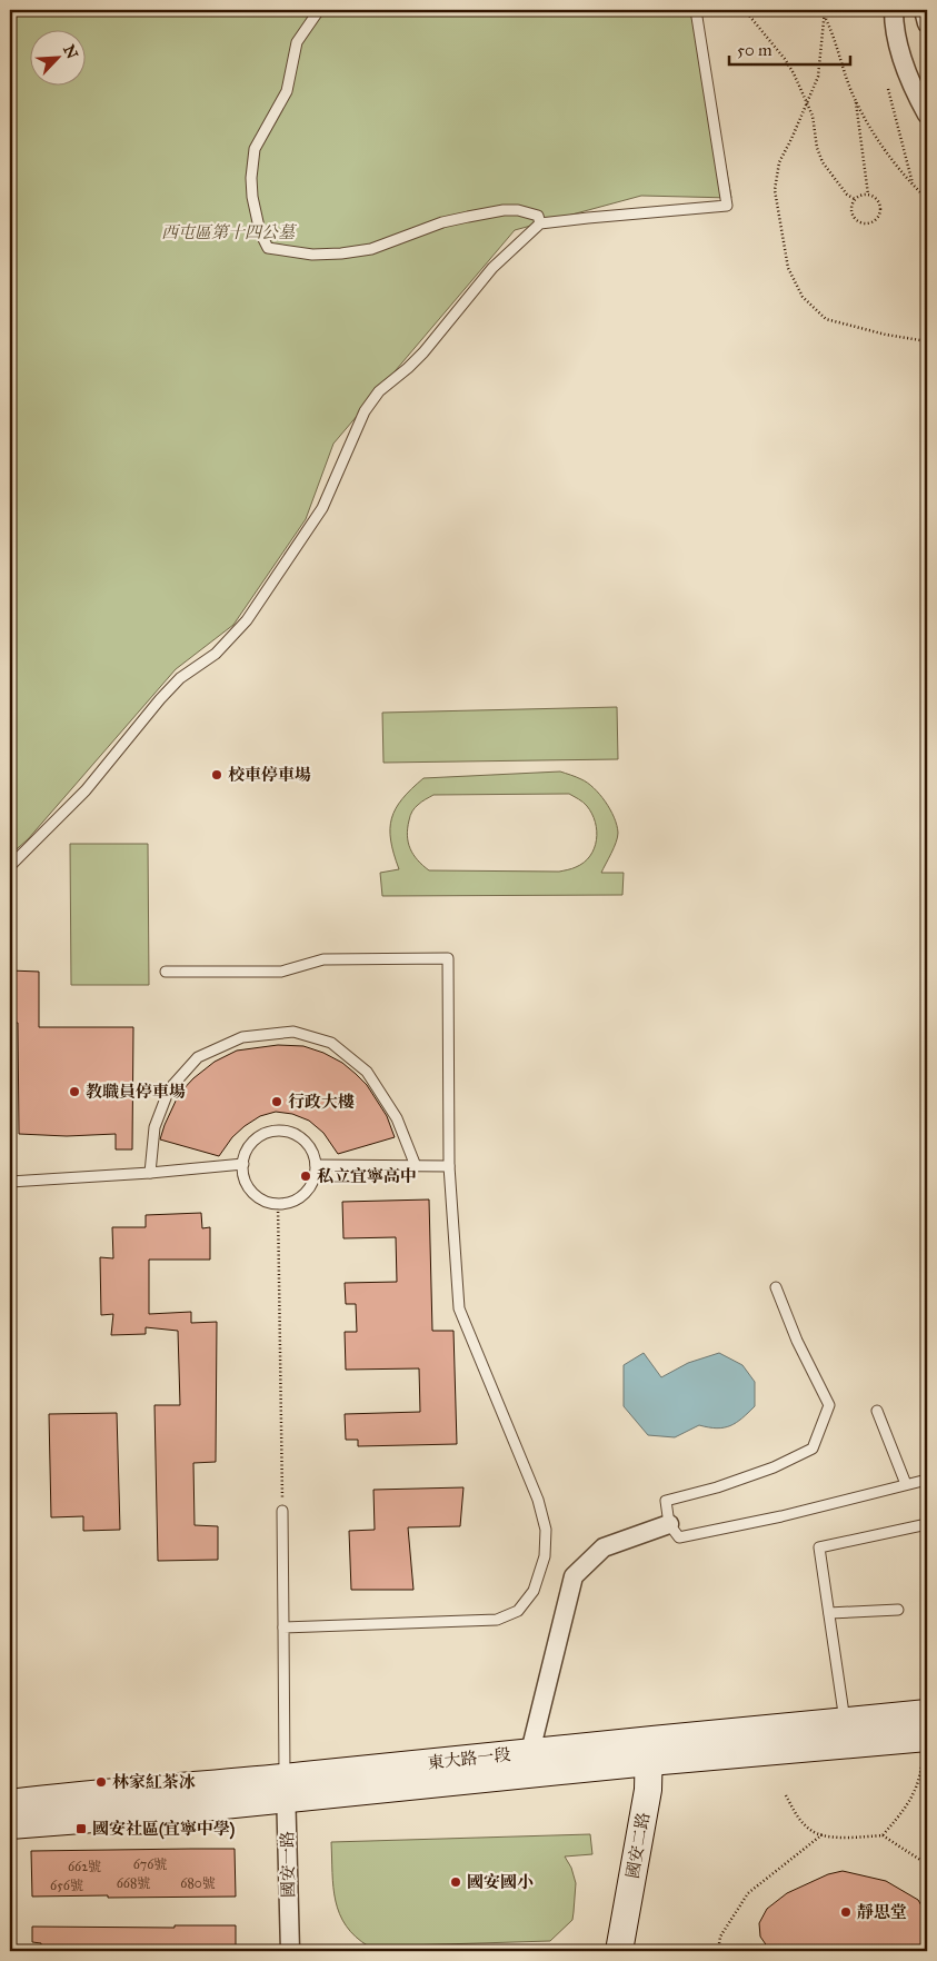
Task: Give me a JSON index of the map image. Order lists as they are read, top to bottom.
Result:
{
  "streets": {
    "street": ["東大路一段", "國安二路", "國安一路"]
  },
  "crossings": [
    ["東大路一段", "國安二路"],
    ["東大路一段", "國安一路"]
  ],
  "parks": ["西屯區第十四公墓"],
  "places": {
    "other": [
      "校車停車場",
      "教職員停車場",
      "行政大樓",
      "私立宜寧高中",
      "林家紅茶冰",
      "國安國小",
      "靜思堂"
    ],
    "transit": ["國安社區(宜寧中學)"]
  },
  "house_numbers": [
    "676號",
    "662號",
    "668號",
    "680號",
    "656號"
  ],
  "scale_bar": "50 m",
  "north": "top right"
}
